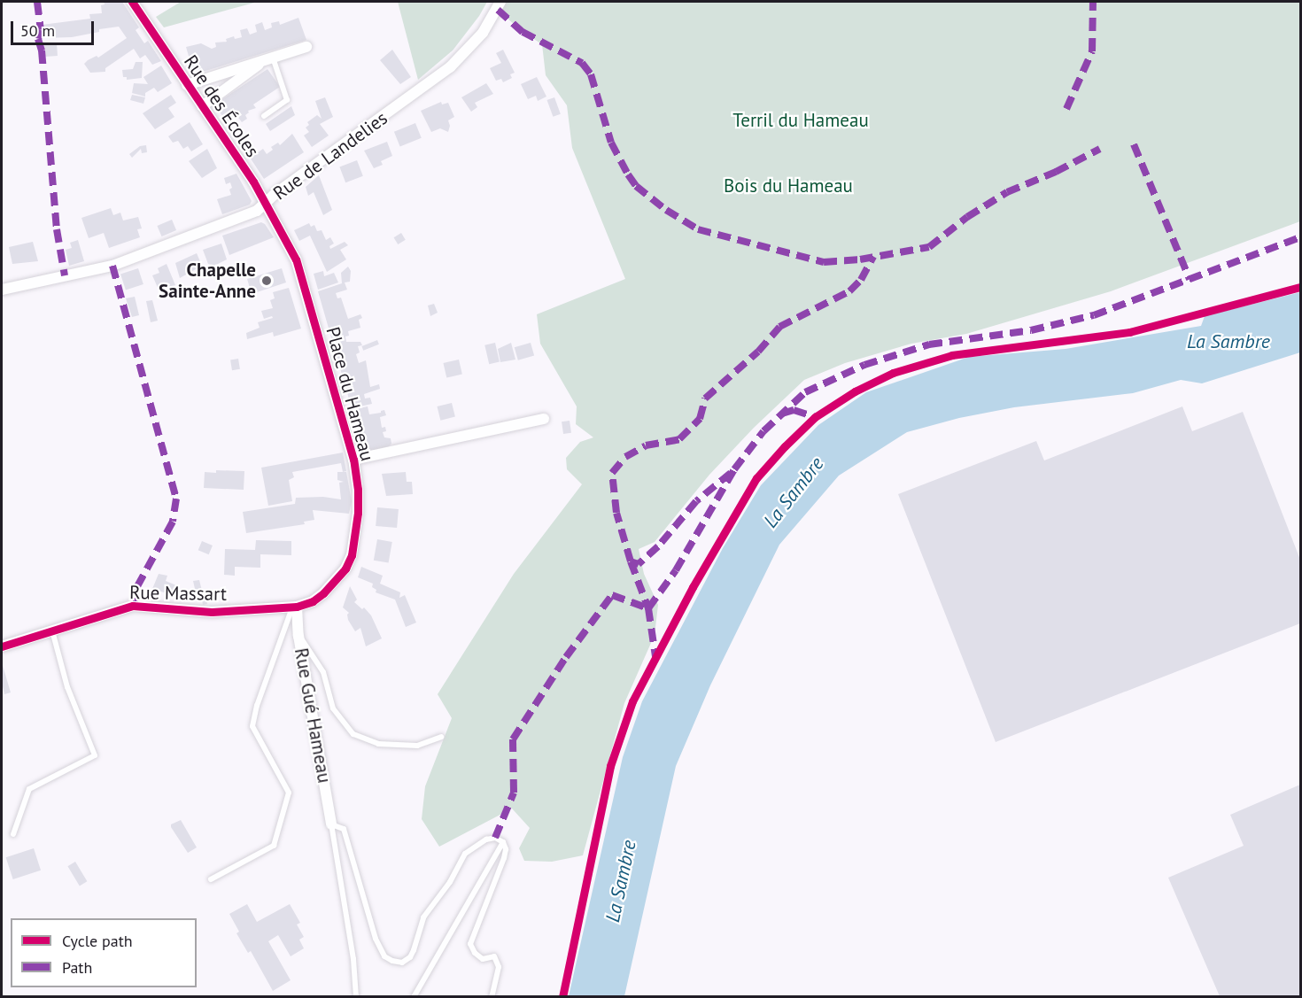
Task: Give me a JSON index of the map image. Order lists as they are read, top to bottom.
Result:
{
  "streets": {
    "street": [
      "Rue des Écoles",
      "Rue de Landelies",
      "Place du Hameau",
      "Rue Massart",
      "Rue Gué Hameau"
    ]
  },
  "crossings": [
    ["Rue des Écoles", "Rue de Landelies"],
    ["Rue des Écoles", "Place du Hameau"],
    ["Rue de Landelies", "Place du Hameau"],
    ["Place du Hameau", "Rue Massart"],
    ["Place du Hameau", "Rue Gué Hameau"],
    ["Rue Massart", "Rue Gué Hameau"]
  ],
  "water": ["La Sambre"],
  "parks": ["Terril du Hameau", "Bois du Hameau"],
  "places": ["Chapelle Sainte-Anne"],
  "legend": ["Cycle path", "Path"],
  "scale_bar": "50 m"
}
